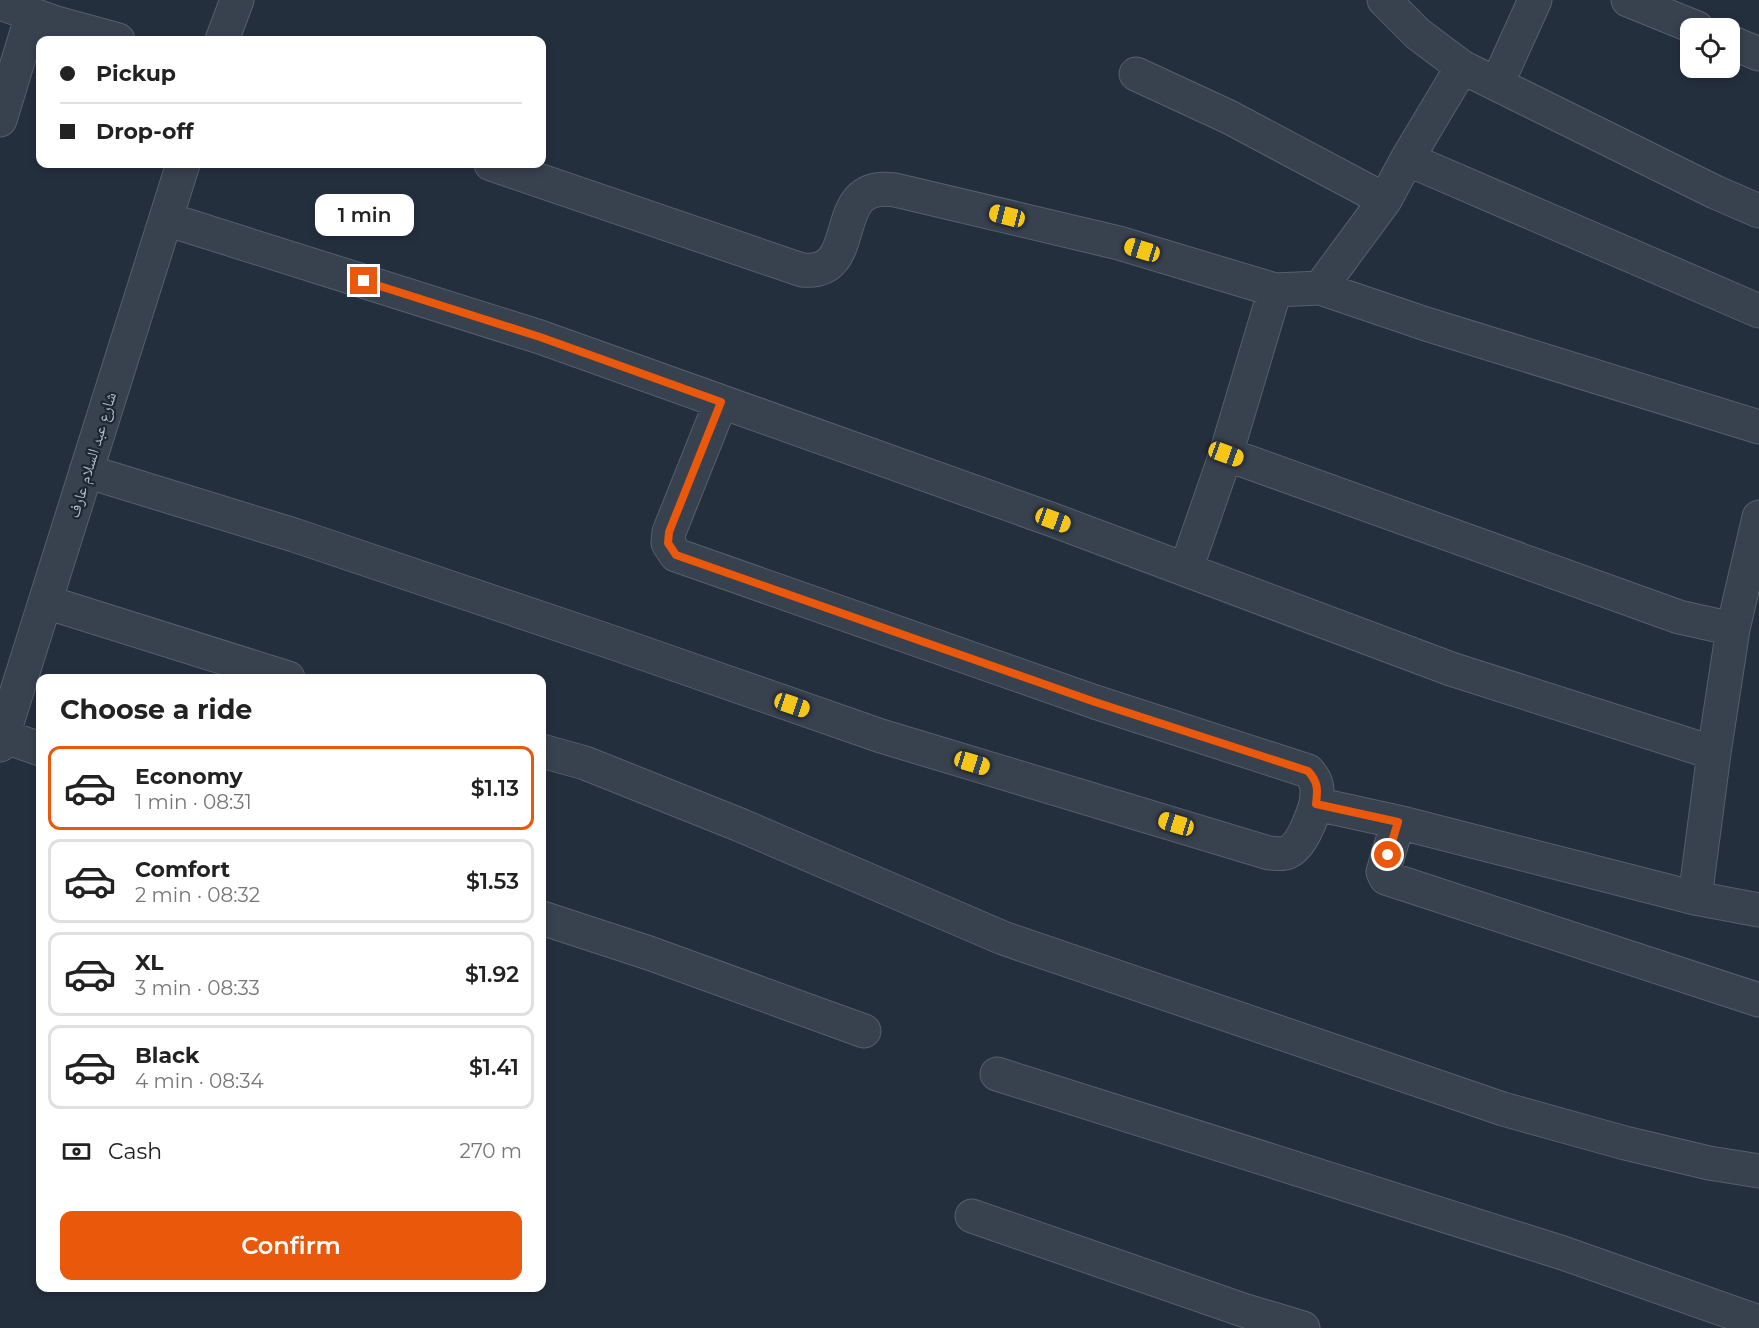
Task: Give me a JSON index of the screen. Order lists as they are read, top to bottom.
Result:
{
  "streets": {
    "street": ["شارع عبد السلام عارف"]
  },
  "page": {
    "banner": ["Pickup", "Drop-off"],
    "bubble": "1 min",
    "heading": "Choose a ride",
    "list": [
      {
        "name": "Economy",
        "note": "1 min · 08:31",
        "value": "$1.13"
      },
      {
        "name": "Comfort",
        "note": "2 min · 08:32",
        "value": "$1.53"
      },
      {
        "name": "XL",
        "note": "3 min · 08:33",
        "value": "$1.92"
      },
      {
        "name": "Black",
        "note": "4 min · 08:34",
        "value": "$1.41"
      }
    ],
    "pay": ["Cash", "270 m"],
    "buttons": "Confirm"
  }
}
